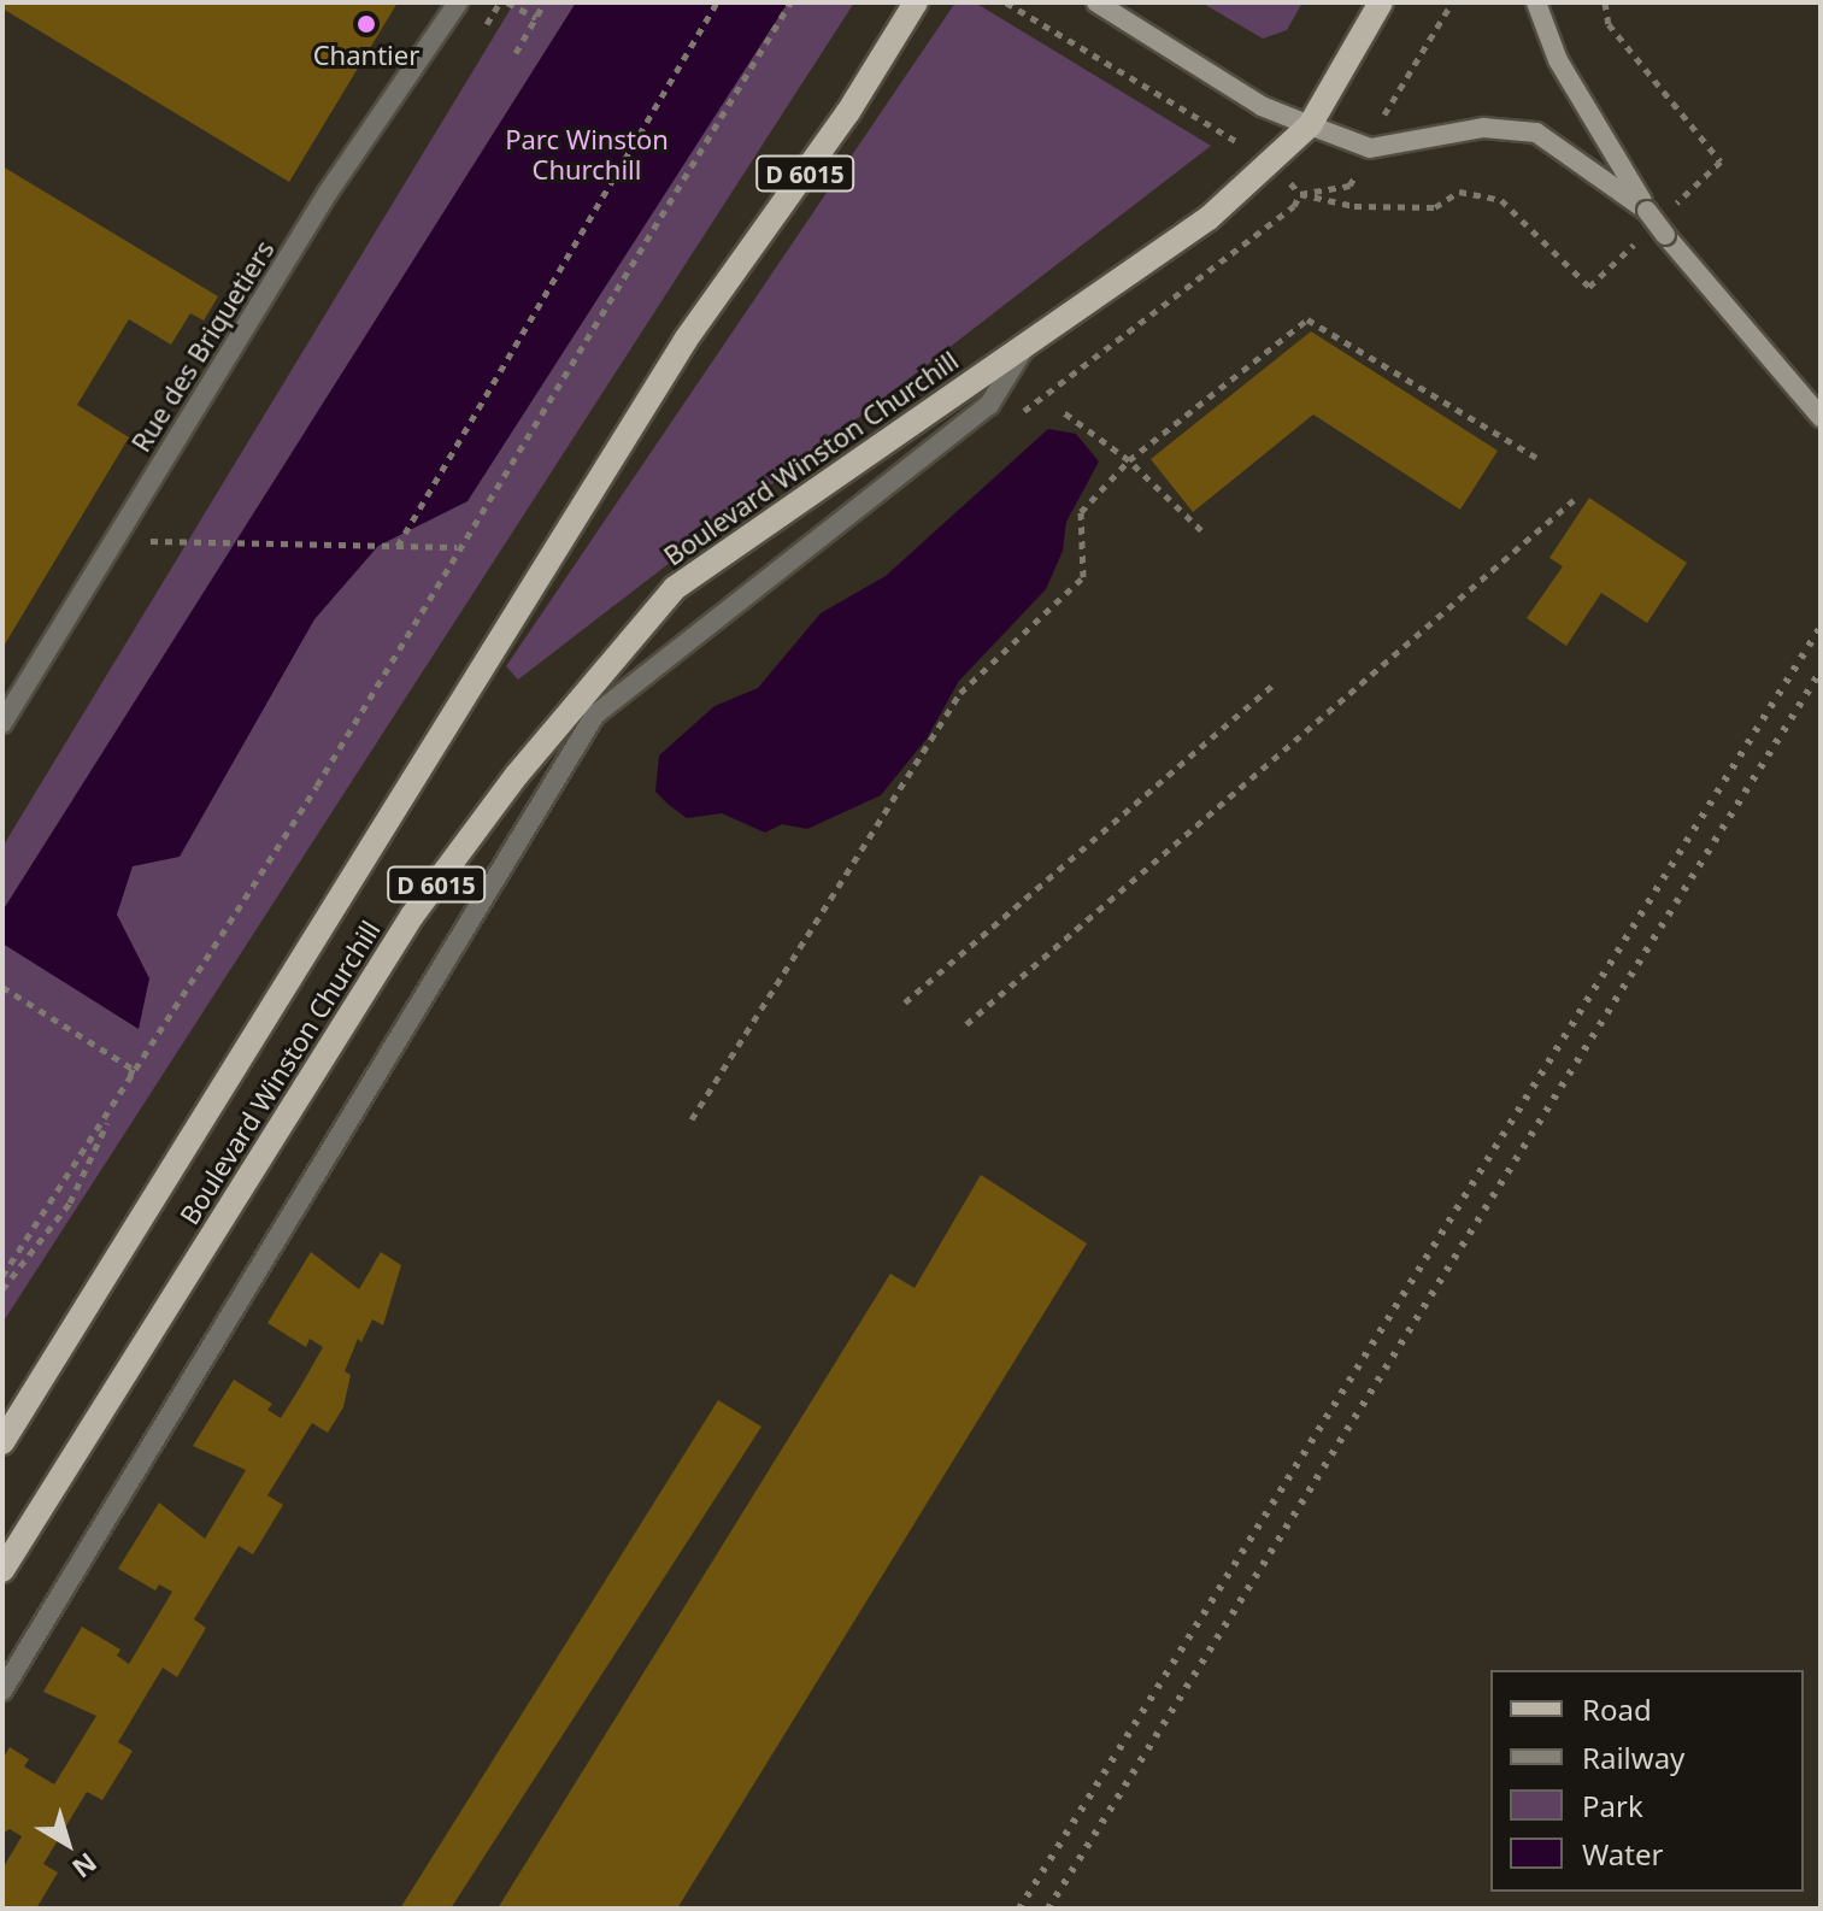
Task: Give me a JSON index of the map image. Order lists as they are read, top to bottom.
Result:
{
  "streets": {
    "main road": ["D 6015", "Boulevard Winston Churchill"],
    "street": ["Rue des Briquetiers"]
  },
  "parks": ["Parc Winston Churchill"],
  "places": ["Chantier"],
  "legend": [
    "Road",
    "Railway",
    "Park",
    "Water"
  ],
  "north": "bottom right"
}
